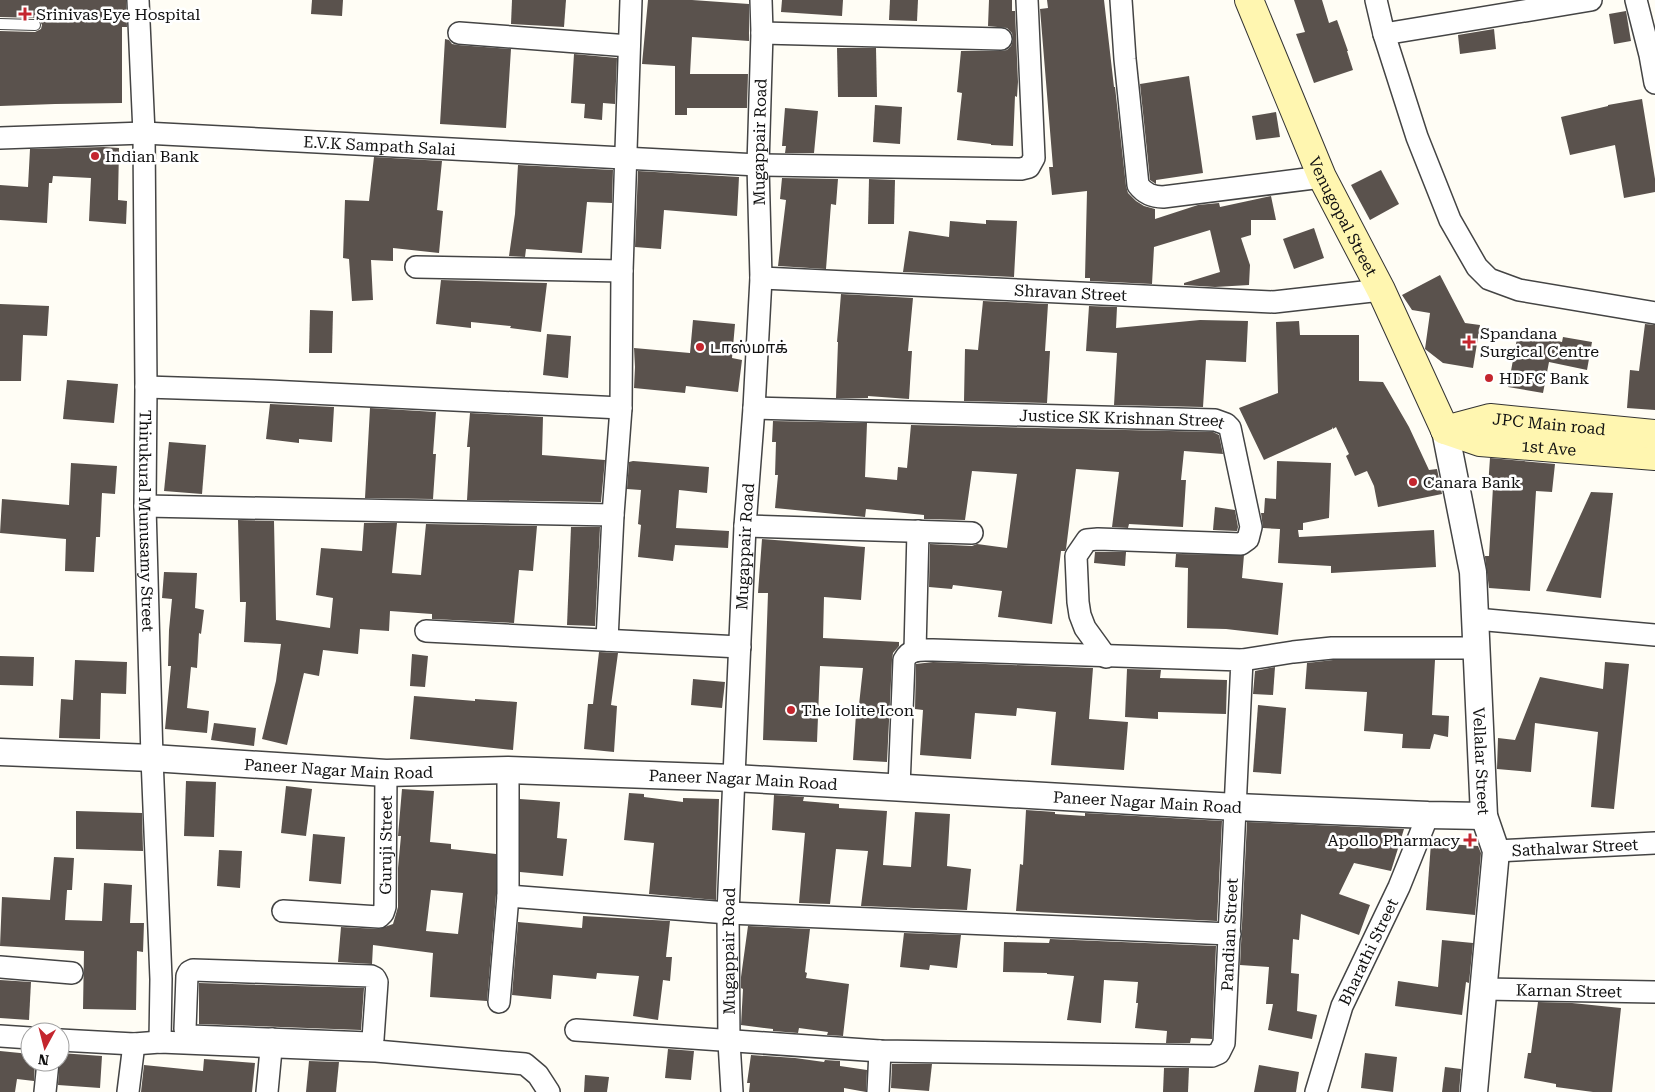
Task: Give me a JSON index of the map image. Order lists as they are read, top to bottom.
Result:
{
  "streets": {
    "main road": ["Venugopal Street", "JPC Main road", "1st Ave"],
    "street": [
      "Mugappair Road",
      "E.V.K Sampath Salai",
      "Shravan Street",
      "Justice SK Krishnan Street",
      "Thirukural Munusamy Street",
      "Vellalar Street",
      "Paneer Nagar Main Road",
      "Guruji Street",
      "Sathalwar Street",
      "Pandian Street",
      "Bharathi Street",
      "Karnan Street"
    ]
  },
  "crossings": [
    ["Mugappair Road", "E.V.K Sampath Salai"],
    ["Mugappair Road", "Shravan Street"],
    ["Mugappair Road", "Justice SK Krishnan Street"],
    ["Mugappair Road", "Paneer Nagar Main Road"],
    ["E.V.K Sampath Salai", "Thirukural Munusamy Street"],
    ["Venugopal Street", "Shravan Street"],
    ["Venugopal Street", "JPC Main road"],
    ["Venugopal Street", "1st Ave"],
    ["Venugopal Street", "Vellalar Street"],
    ["JPC Main road", "1st Ave"],
    ["JPC Main road", "Vellalar Street"],
    ["1st Ave", "Vellalar Street"],
    ["Thirukural Munusamy Street", "Paneer Nagar Main Road"],
    ["Vellalar Street", "Paneer Nagar Main Road"],
    ["Vellalar Street", "Sathalwar Street"],
    ["Vellalar Street", "Karnan Street"],
    ["Paneer Nagar Main Road", "Guruji Street"],
    ["Paneer Nagar Main Road", "Pandian Street"],
    ["Paneer Nagar Main Road", "Bharathi Street"]
  ],
  "places": {
    "health": ["Srinivas Eye Hospital", "Spandana Surgical Centre", "Apollo Pharmacy"],
    "other": [
      "Indian Bank",
      "டாஸ்மாக்",
      "HDFC Bank",
      "Canara Bank",
      "The Iolite Icon"
    ]
  },
  "north": "bottom"
}
